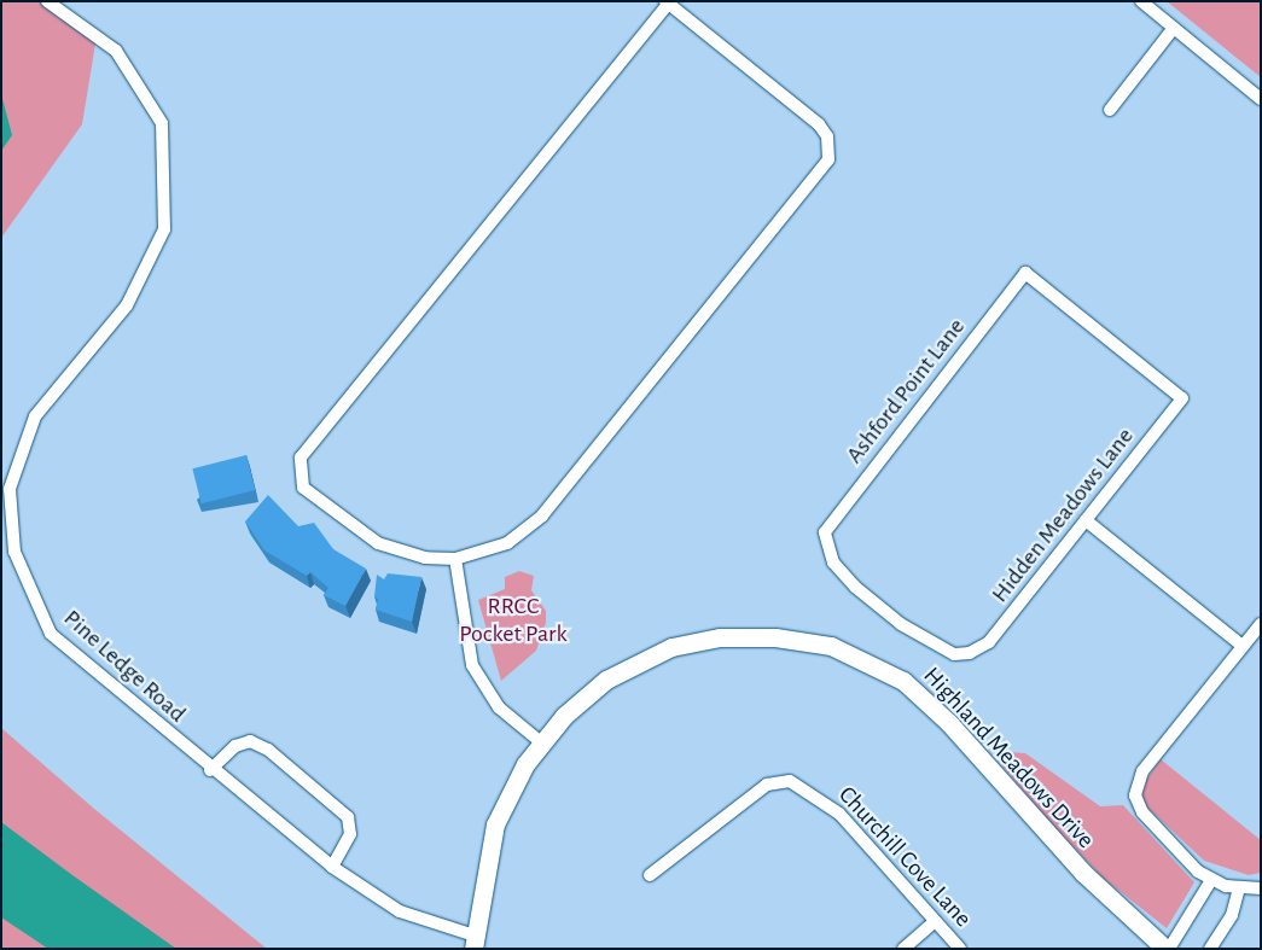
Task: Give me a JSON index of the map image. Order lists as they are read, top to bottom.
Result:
{
  "streets": {
    "street": [
      "Ashford Point Lane",
      "Hidden Meadows Lane",
      "Pine Ledge Road",
      "Highland Meadows Drive",
      "Churchill Cove Lane"
    ]
  },
  "crossings": [
    ["Ashford Point Lane", "Hidden Meadows Lane"],
    ["Pine Ledge Road", "Highland Meadows Drive"]
  ],
  "parks": ["RRCC Pocket Park"]
}
